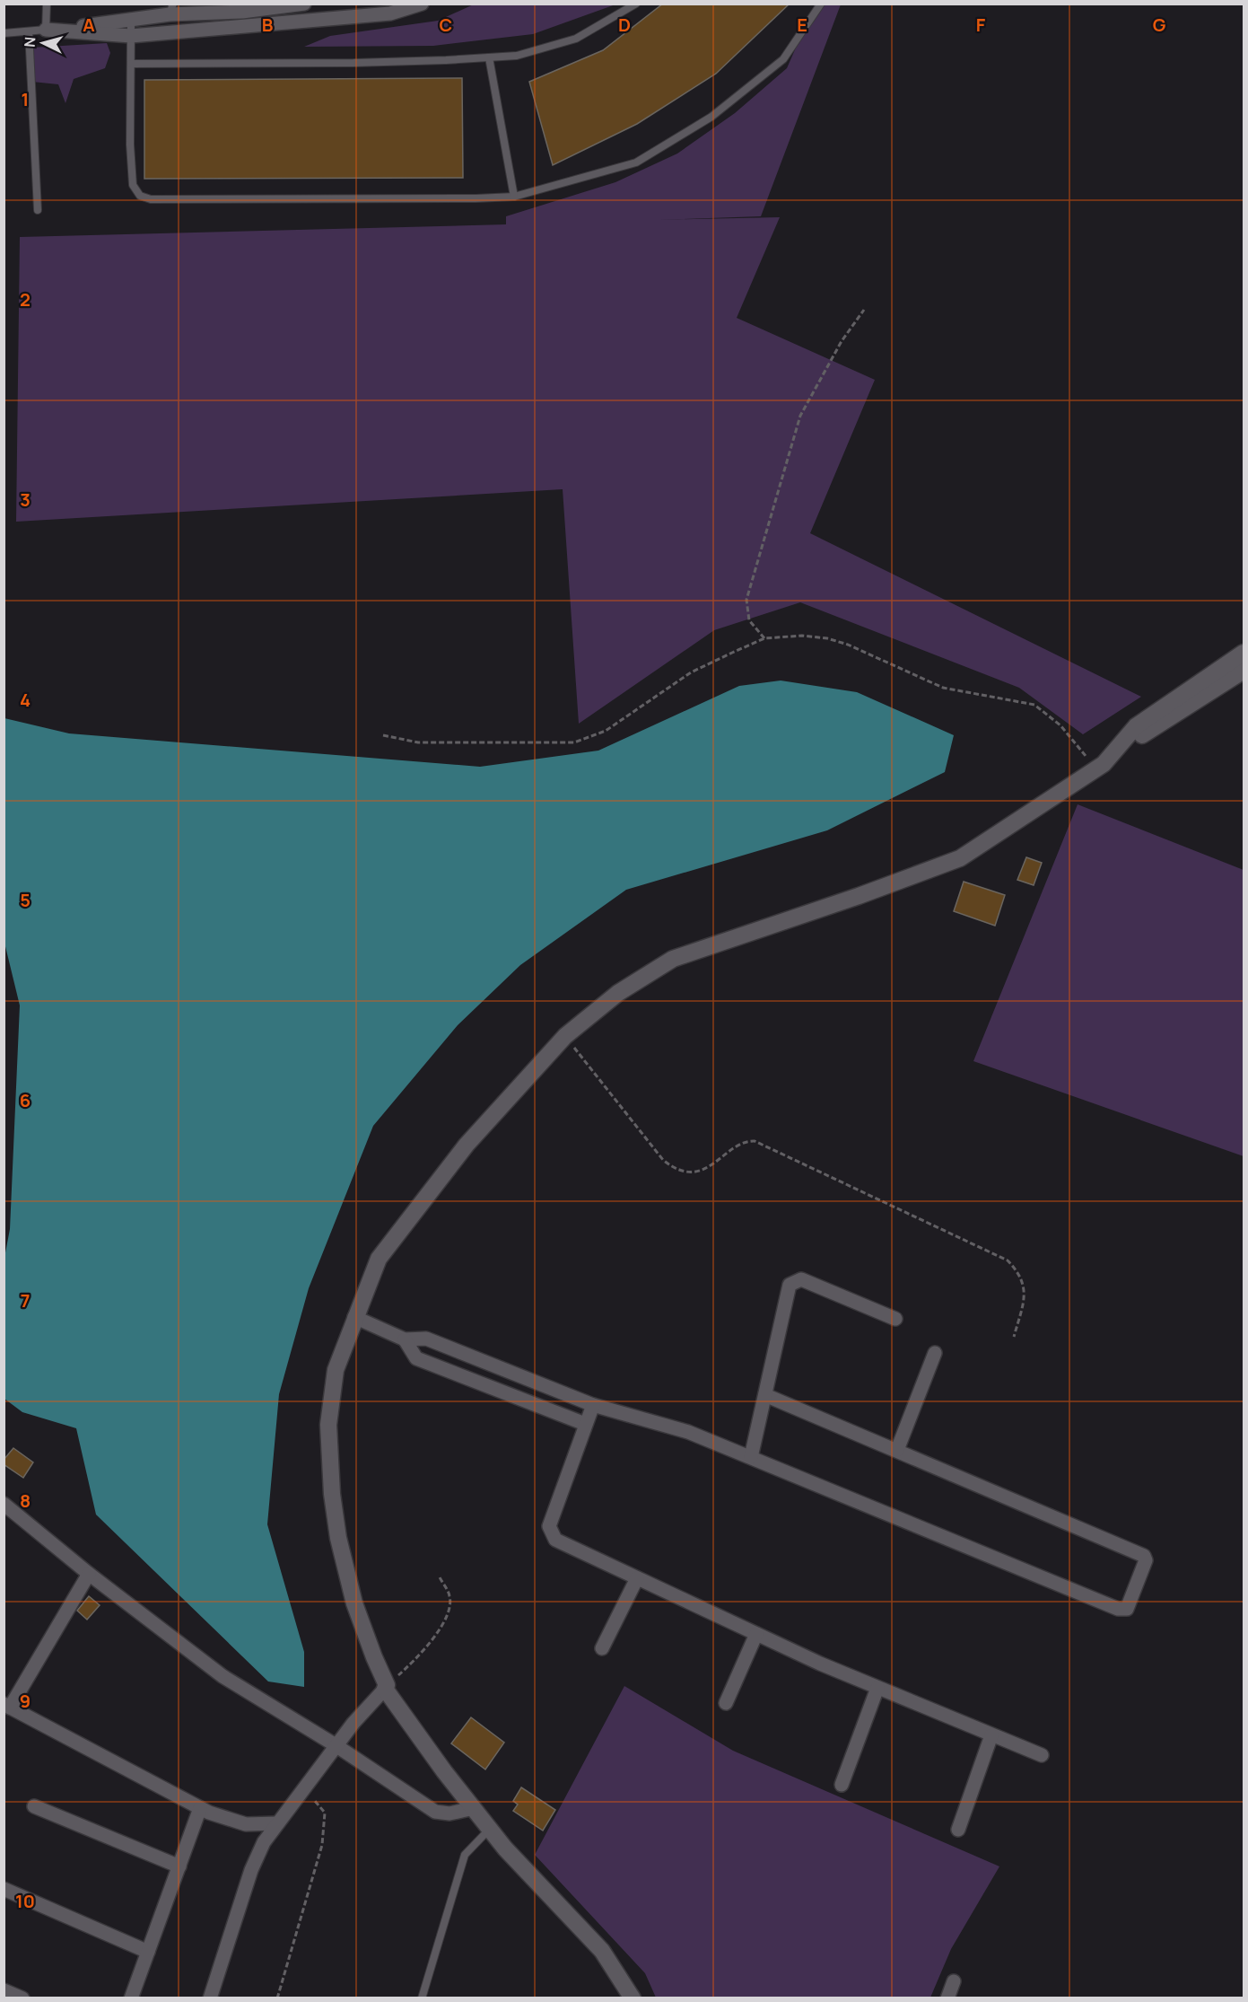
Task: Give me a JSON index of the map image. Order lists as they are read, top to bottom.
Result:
{
  "north": "left",
  "grid": {
    "columns": [
      "A",
      "B",
      "C",
      "D",
      "E",
      "F",
      "G"
    ],
    "rows": [
      "1",
      "2",
      "3",
      "4",
      "5",
      "6",
      "7",
      "8",
      "9",
      "10"
    ]
  }
}
